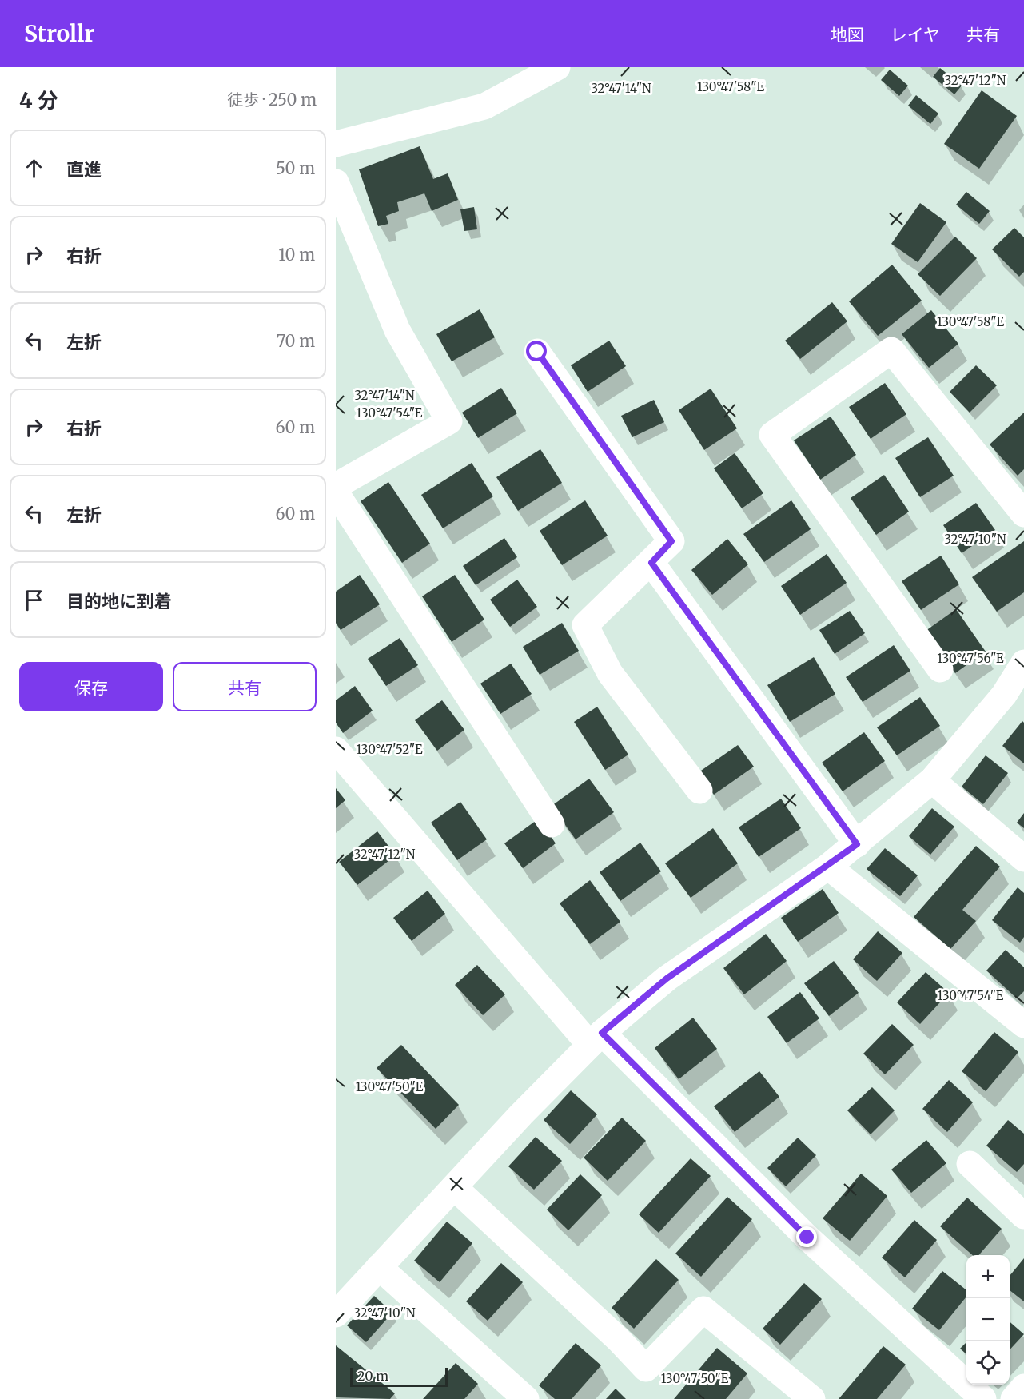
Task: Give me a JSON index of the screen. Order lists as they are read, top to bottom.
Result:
{
  "scale_bar": "20 m",
  "page": {
    "header": "Strollr",
    "nav": ["地図", "レイヤ", "共有"],
    "heading": ["4 分", "徒歩 · 250 m"],
    "list": [
      ["直進", "50 m"],
      ["右折", "10 m"],
      ["左折", "70 m"],
      ["右折", "60 m"],
      ["左折", "60 m"],
      "目的地に到着"
    ],
    "buttons": ["保存", "共有"],
    "map_buttons": ["+", "−"],
    "scale": "20 m"
  },
  "coordinates": [
    "32°47'12\"N",
    "130°47'58\"E",
    "32°47'14\"N",
    "130°47'54\"E",
    "32°47'10\"N",
    "130°47'56\"E",
    "130°47'52\"E",
    "130°47'50\"E"
  ]
}
